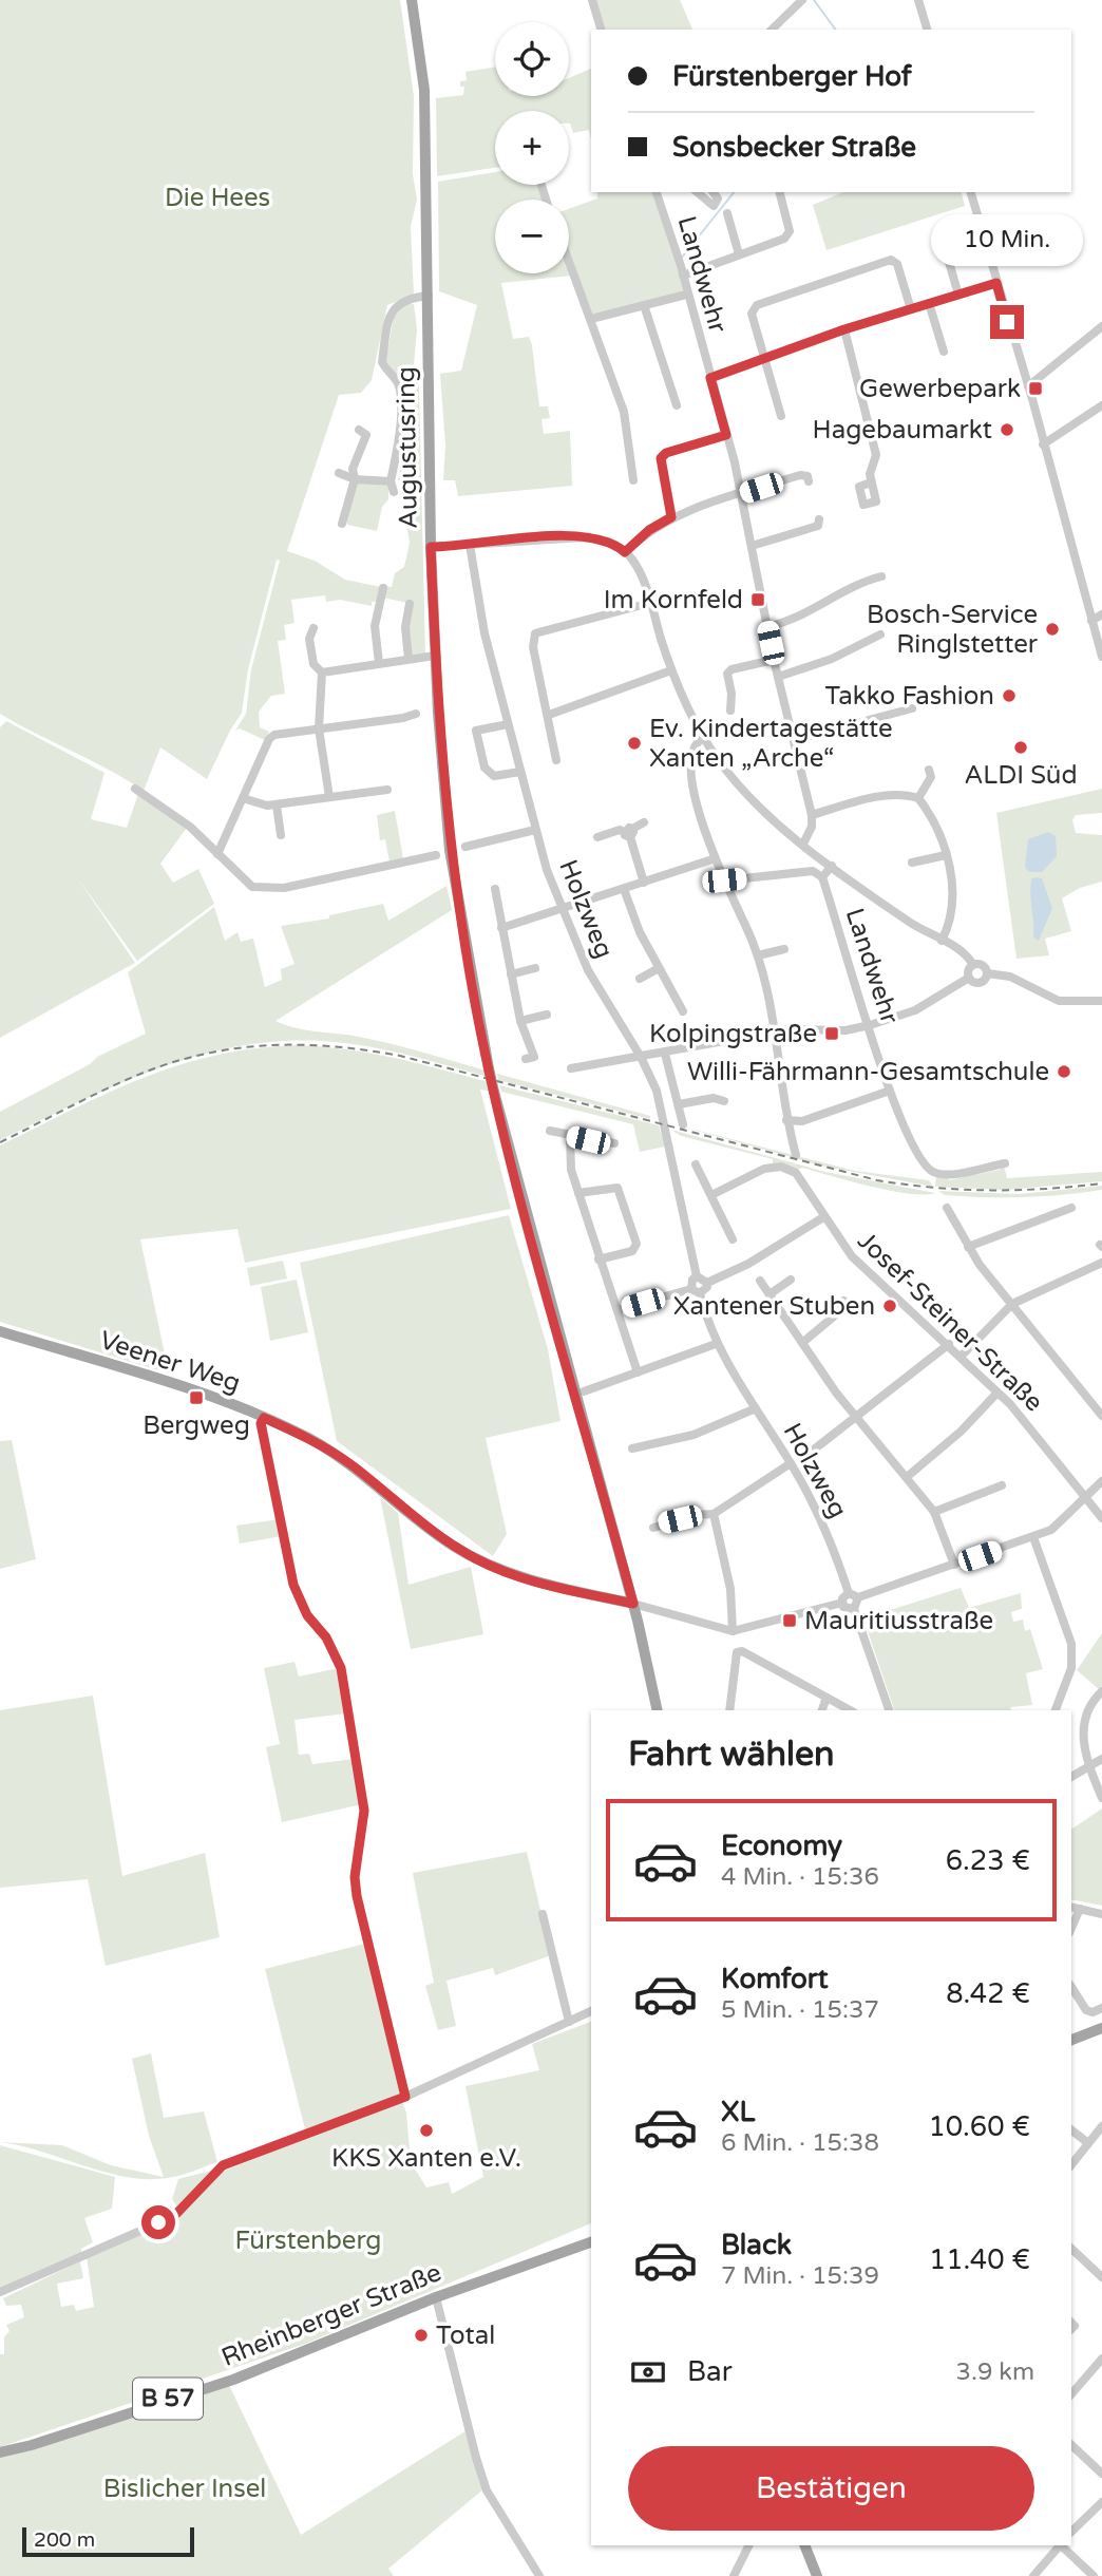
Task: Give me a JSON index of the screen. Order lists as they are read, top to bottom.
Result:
{
  "streets": {
    "main road": [
      "Augustusring",
      "Veener Weg",
      "Rheinberger Straße",
      "B 57"
    ],
    "street": ["Landwehr", "Holzweg", "Josef-Steiner-Straße"]
  },
  "crossings": [
    ["Augustusring", "Veener Weg"]
  ],
  "parks": ["Die Hees", "Fürstenberg", "Bislicher Insel"],
  "places": {
    "transit": [
      "Gewerbepark",
      "Im Kornfeld",
      "Kolpingstraße",
      "Bergweg",
      "Mauritiusstraße"
    ],
    "other": [
      "Hagebaumarkt",
      "Bosch-Service Ringlstetter",
      "Takko Fashion",
      "Ev. Kindertagestätte Xanten „Arche“",
      "ALDI Süd",
      "Willi-Fährmann-Gesamtschule",
      "Xantener Stuben",
      "KKS Xanten e.V.",
      "Total"
    ]
  },
  "scale_bar": "200 m",
  "page": {
    "map_buttons": ["+", "−"],
    "banner": ["Fürstenberger Hof", "Sonsbecker Straße"],
    "bubble": "10 Min.",
    "heading": "Fahrt wählen",
    "list": [
      {
        "name": "Economy",
        "note": "4 Min. · 15:36",
        "value": "6.23 €"
      },
      {
        "name": "Komfort",
        "note": "5 Min. · 15:37",
        "value": "8.42 €"
      },
      {
        "name": "XL",
        "note": "6 Min. · 15:38",
        "value": "10.60 €"
      },
      {
        "name": "Black",
        "note": "7 Min. · 15:39",
        "value": "11.40 €"
      }
    ],
    "pay": ["Bar", "3.9 km"],
    "buttons": "Bestätigen",
    "scale": "200 m"
  }
}
